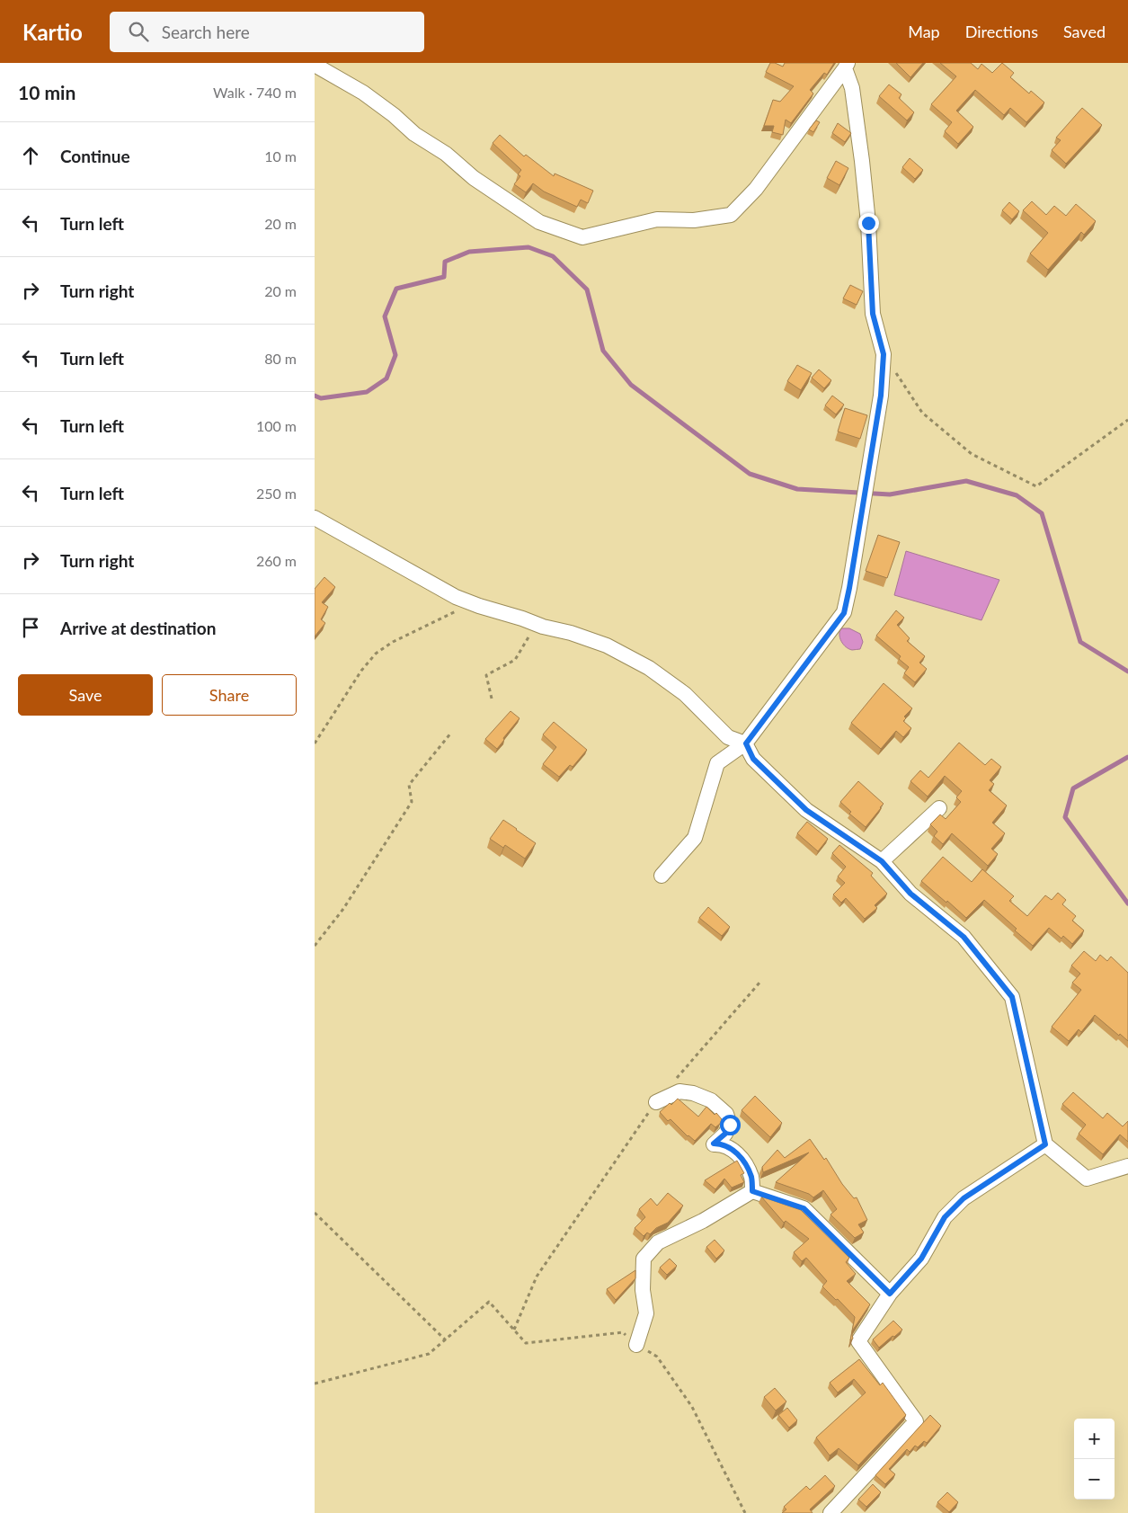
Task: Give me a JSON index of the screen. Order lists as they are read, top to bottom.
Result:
{
  "page": {
    "header": "Kartio",
    "search": "Search here",
    "nav": ["Map", "Directions", "Saved"],
    "heading": ["10 min", "Walk · 740 m"],
    "list": [
      ["Continue", "10 m"],
      ["Turn left", "20 m"],
      ["Turn right", "20 m"],
      ["Turn left", "80 m"],
      ["Turn left", "100 m"],
      ["Turn left", "250 m"],
      ["Turn right", "260 m"],
      "Arrive at destination"
    ],
    "buttons": ["Save", "Share"],
    "map_buttons": ["+", "−"]
  }
}
